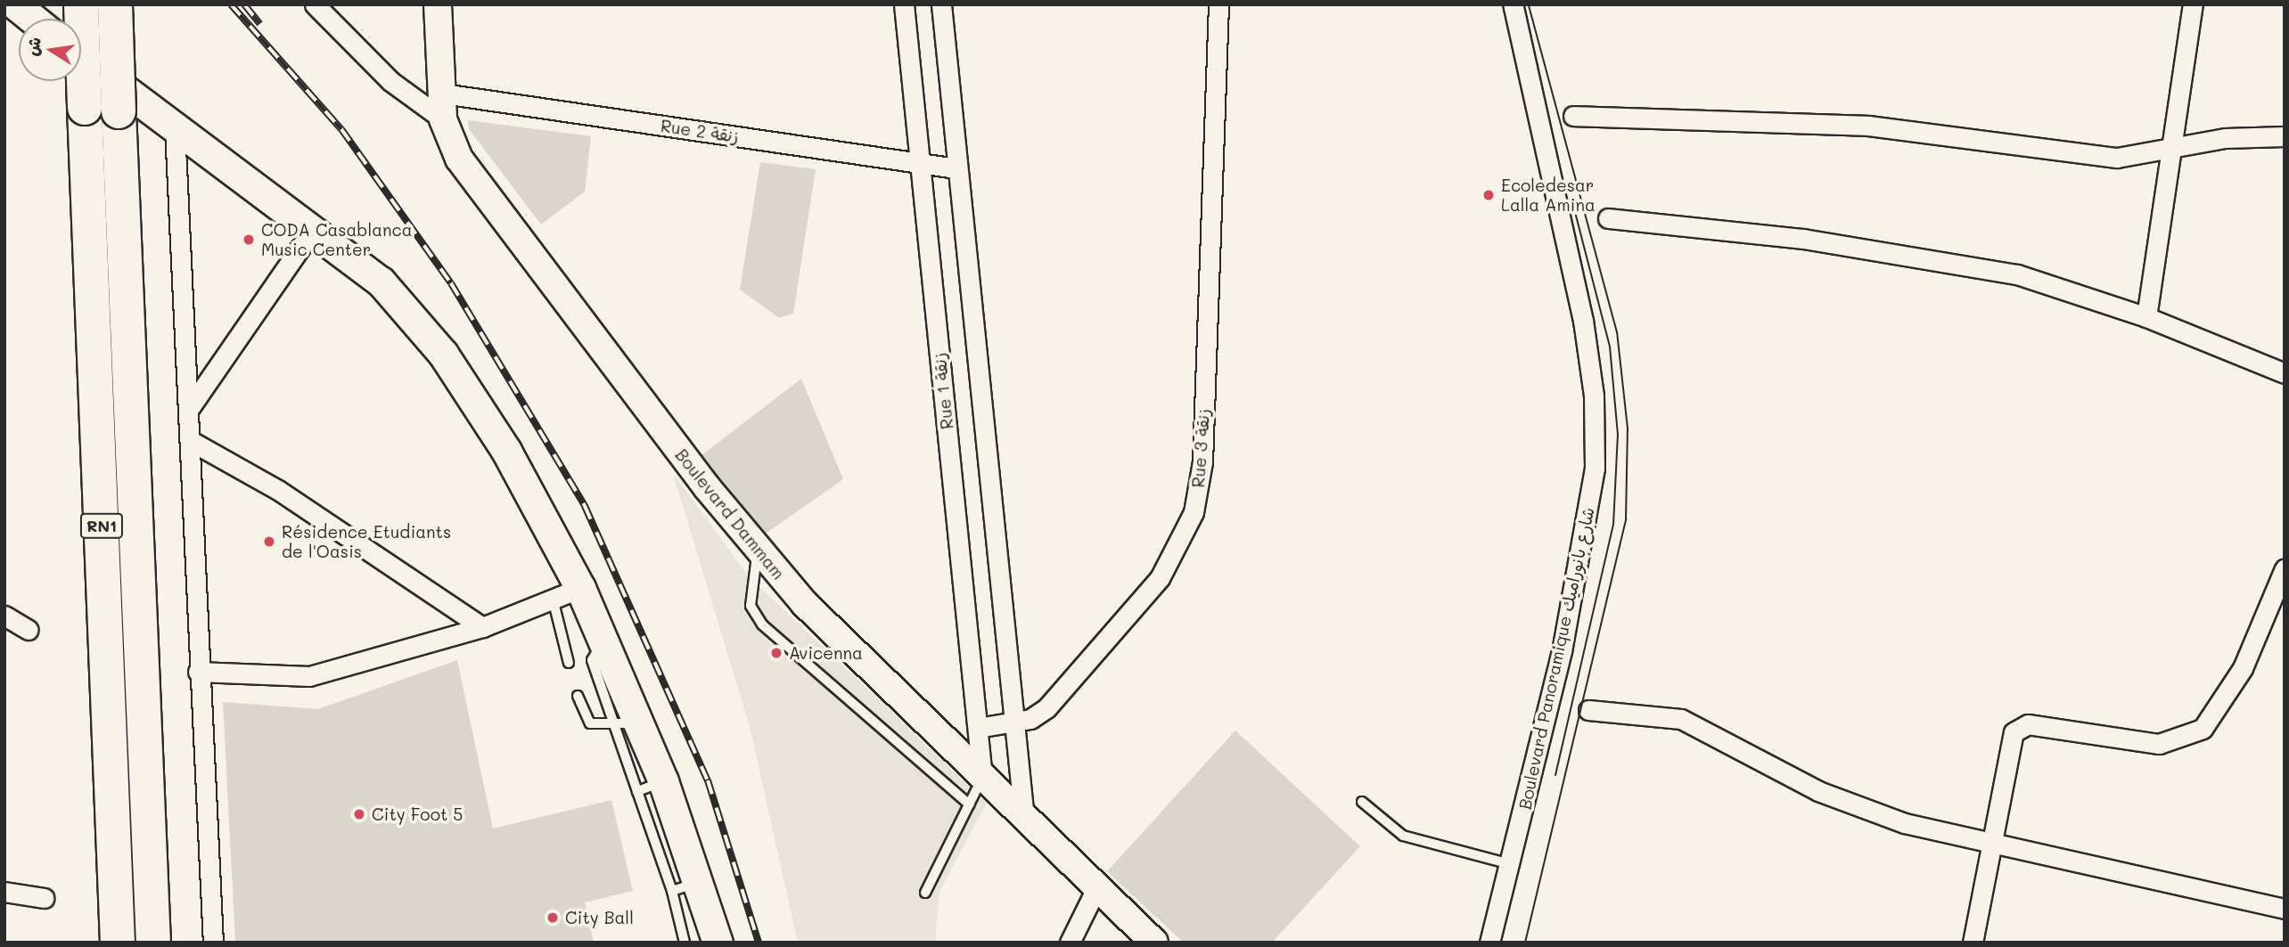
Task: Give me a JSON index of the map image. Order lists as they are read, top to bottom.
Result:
{
  "streets": {
    "highway": ["RN1"],
    "street": [
      "Rue 2 زنقة",
      "Rue 1 زنقة",
      "Rue 3 زنقة",
      "Boulevard Dammam",
      "Boulevard Panoramique شارع بانوراميك"
    ]
  },
  "crossings": [
    ["Rue 2 زنقة", "Rue 1 زنقة"],
    ["Rue 2 زنقة", "Boulevard Dammam"],
    ["Rue 1 زنقة", "Rue 3 زنقة"],
    ["Rue 1 زنقة", "Boulevard Dammam"]
  ],
  "places": [
    "Ecoledesar Lalla Amina",
    "CODA Casablanca Music Center",
    "Résidence Etudiants de l'Oasis",
    "Avicenna",
    "City Foot 5",
    "City Ball"
  ],
  "north": "left"
}
